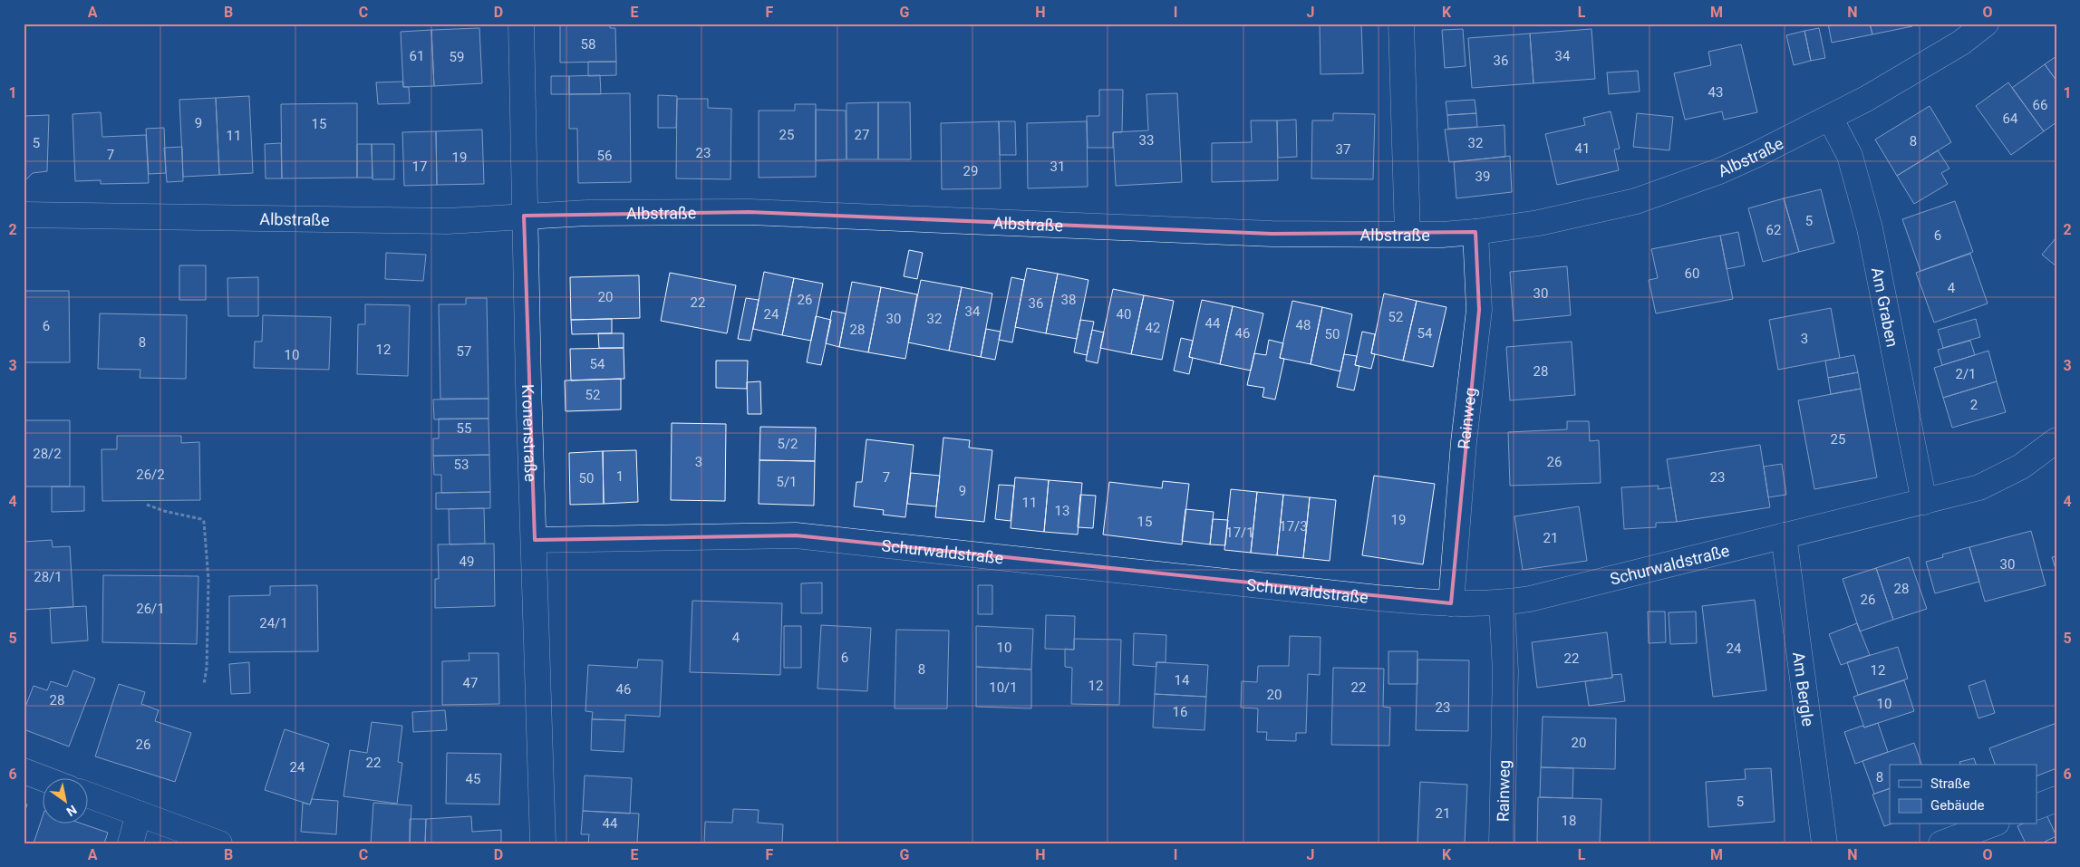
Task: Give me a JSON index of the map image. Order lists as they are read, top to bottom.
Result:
{
  "streets": {
    "street": [
      "Albstraße",
      "Am Graben",
      "Rainweg",
      "Kronenstraße",
      "Schurwaldstraße",
      "Am Bergle"
    ]
  },
  "crossings": [
    ["Albstraße", "Am Graben"],
    ["Albstraße", "Rainweg"],
    ["Albstraße", "Kronenstraße"],
    ["Am Graben", "Schurwaldstraße"],
    ["Rainweg", "Schurwaldstraße"],
    ["Kronenstraße", "Schurwaldstraße"],
    ["Schurwaldstraße", "Am Bergle"]
  ],
  "house_numbers": [
    "58",
    "61",
    "34",
    "59",
    "36",
    "43",
    "66",
    "64",
    "9",
    "15",
    "25",
    "27",
    "11",
    "33",
    "8",
    "5",
    "32",
    "41",
    "37",
    "23",
    "7",
    "56",
    "19",
    "17",
    "31",
    "29",
    "39",
    "5",
    "62",
    "6",
    "60",
    "4",
    "30",
    "20",
    "26",
    "38",
    "22",
    "36",
    "34",
    "24",
    "40",
    "52",
    "30",
    "32",
    "44",
    "48",
    "6",
    "42",
    "28",
    "46",
    "54",
    "50",
    "3",
    "8",
    "12",
    "57",
    "10",
    "54",
    "28",
    "2/1",
    "52",
    "2",
    "55",
    "25",
    "5/2",
    "28/2",
    "3",
    "26",
    "53",
    "26/2",
    "1",
    "7",
    "23",
    "50",
    "5/1",
    "9",
    "11",
    "13",
    "19",
    "15",
    "17/3",
    "17/1",
    "21",
    "49",
    "30",
    "28/1",
    "28",
    "26",
    "26/1",
    "24/1",
    "4",
    "10",
    "24",
    "6",
    "22",
    "8",
    "12",
    "14",
    "47",
    "12",
    "10/1",
    "22",
    "46",
    "20",
    "28",
    "10",
    "23",
    "16",
    "20",
    "26",
    "22",
    "24",
    "8",
    "45",
    "5",
    "21",
    "18",
    "44"
  ],
  "legend": ["Straße", "Gebäude"],
  "north": "bottom right",
  "grid": {
    "columns": [
      "A",
      "B",
      "C",
      "D",
      "E",
      "F",
      "G",
      "H",
      "I",
      "J",
      "K",
      "L",
      "M",
      "N",
      "O"
    ],
    "rows": [
      "1",
      "2",
      "3",
      "4",
      "5",
      "6"
    ]
  }
}
